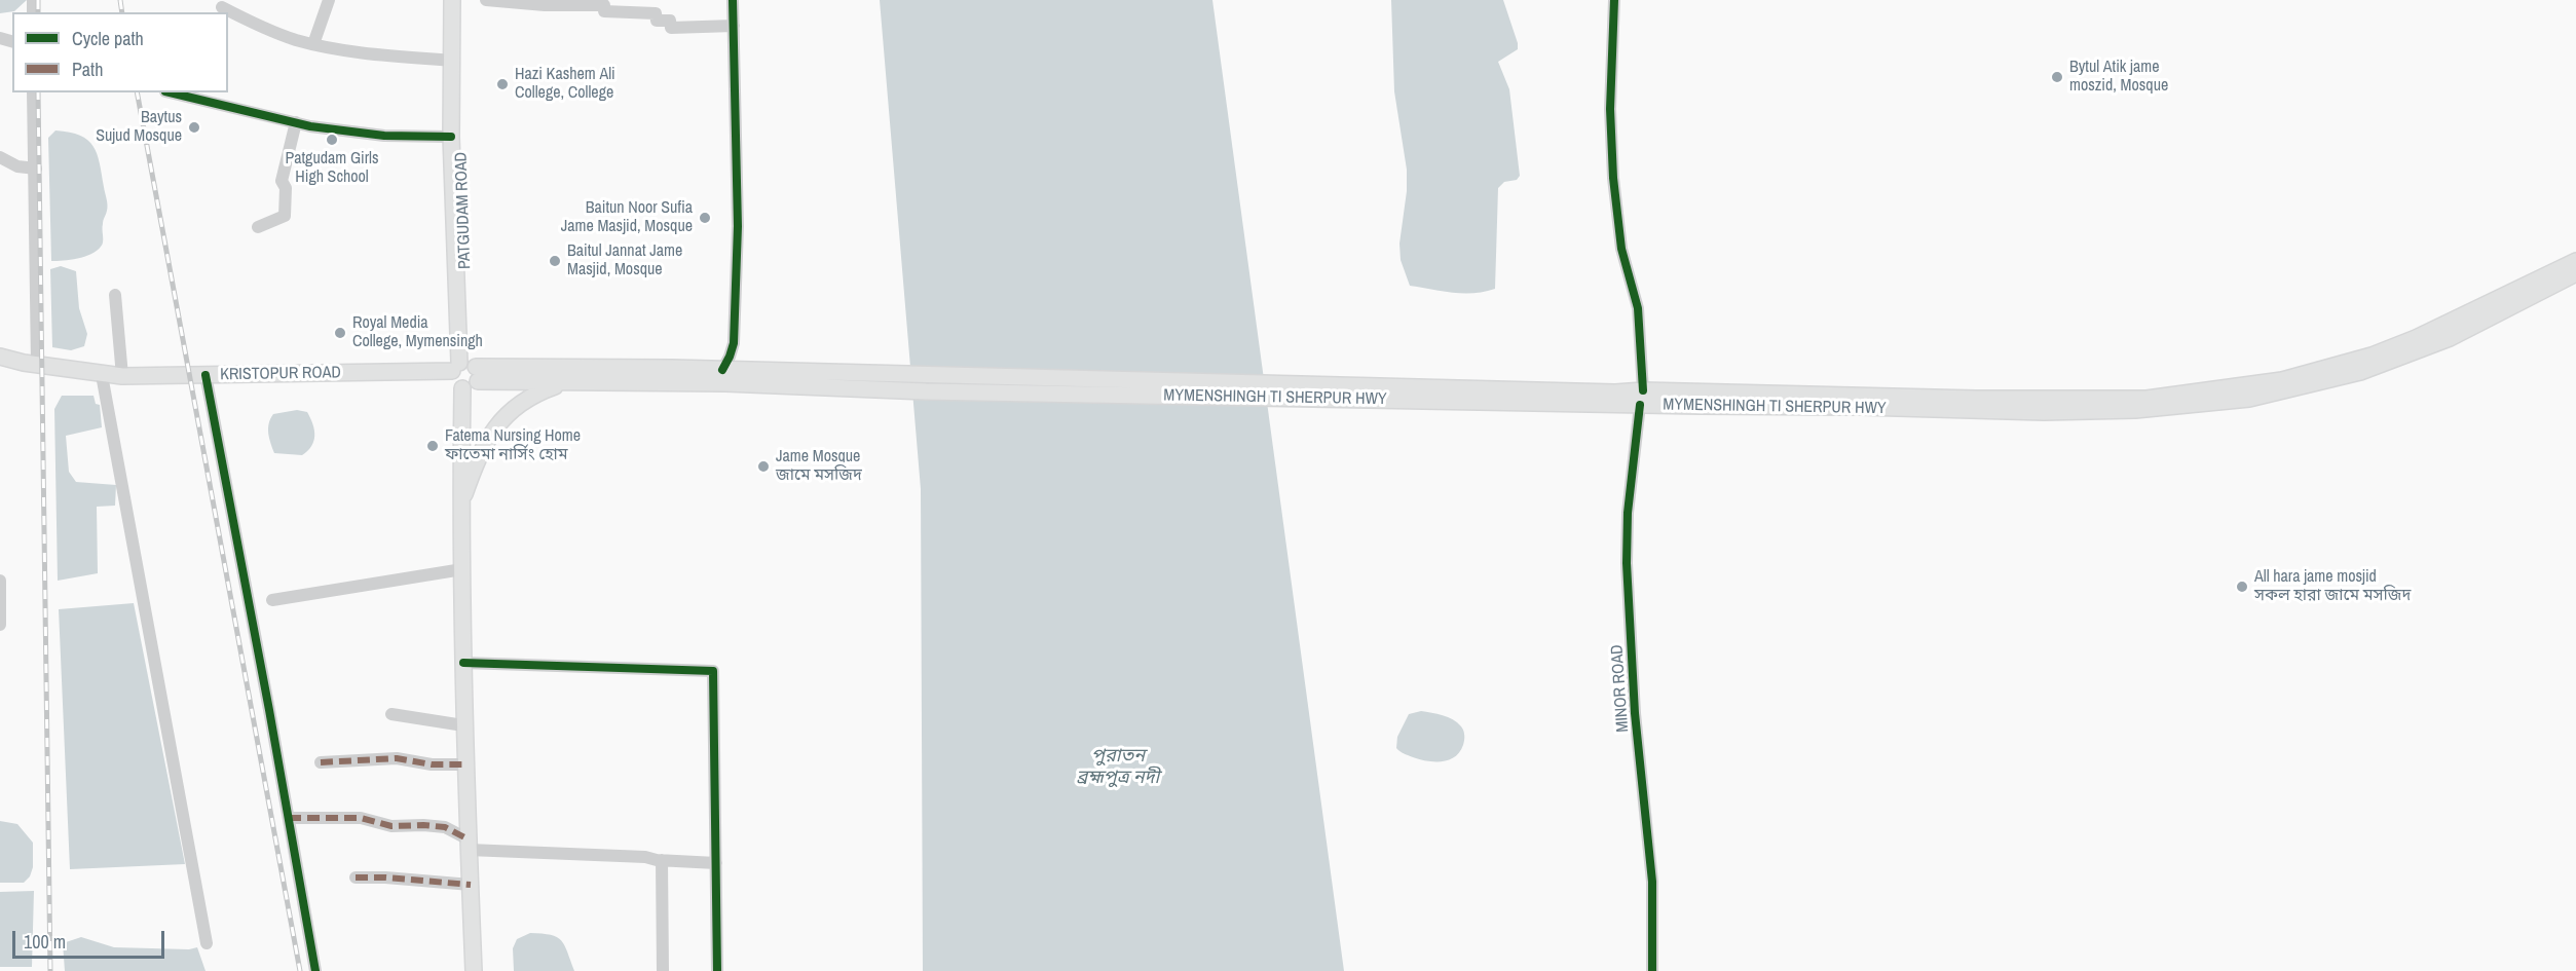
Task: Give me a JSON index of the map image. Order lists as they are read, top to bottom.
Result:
{
  "streets": {
    "main road": ["PATGUDAM ROAD", "KRISTOPUR ROAD", "MYMENSHINGH TI SHERPUR HWY"],
    "street": ["MINOR ROAD"]
  },
  "crossings": [
    ["PATGUDAM ROAD", "KRISTOPUR ROAD"],
    ["KRISTOPUR ROAD", "MYMENSHINGH TI SHERPUR HWY"],
    ["MYMENSHINGH TI SHERPUR HWY", "MINOR ROAD"]
  ],
  "water": ["পুরাতন ব্রহ্মপুত্র নদী"],
  "places": [
    "Bytul Atik jame moszid, Mosque",
    "Hazi Kashem Ali College, College",
    "Baytus Sujud Mosque",
    "Patgudam Girls High School",
    "Baitun Noor Sufia Jame Masjid, Mosque",
    "Baitul Jannat Jame Masjid, Mosque",
    "Royal Media College, Mymensingh",
    "Fatema Nursing Home ফাতেমা নার্সিং হোম",
    "Jame Mosque জামে মসজিদ",
    "All hara jame mosjid সকল হারা জামে মসজিদ"
  ],
  "legend": ["Cycle path", "Path"],
  "scale_bar": "100 m"
}
